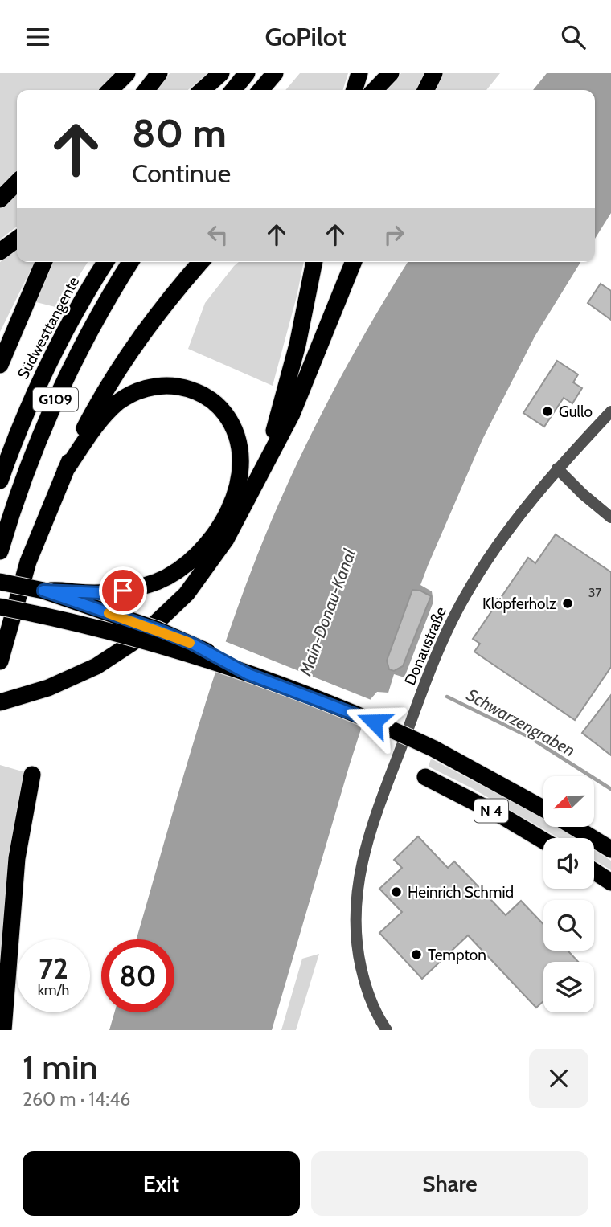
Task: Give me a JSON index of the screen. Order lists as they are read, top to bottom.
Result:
{
  "streets": {
    "highway": ["Südwesttangente", "G109", "N 4"],
    "street": ["Donaustraße"]
  },
  "water": ["Main-Donau-Kanal", "Schwarzengraben"],
  "places": [
    "Gullo",
    "Klöpferholz",
    "Heinrich Schmid",
    "Tempton"
  ],
  "house_numbers": ["37"],
  "north": "bottom left",
  "page": {
    "header": "GoPilot",
    "turn": ["80 m", "Continue"],
    "speed": "72 km/h",
    "limit": "80",
    "heading": ["1 min", "260 m · 14:46"],
    "buttons": ["Exit", "Share"]
  }
}
